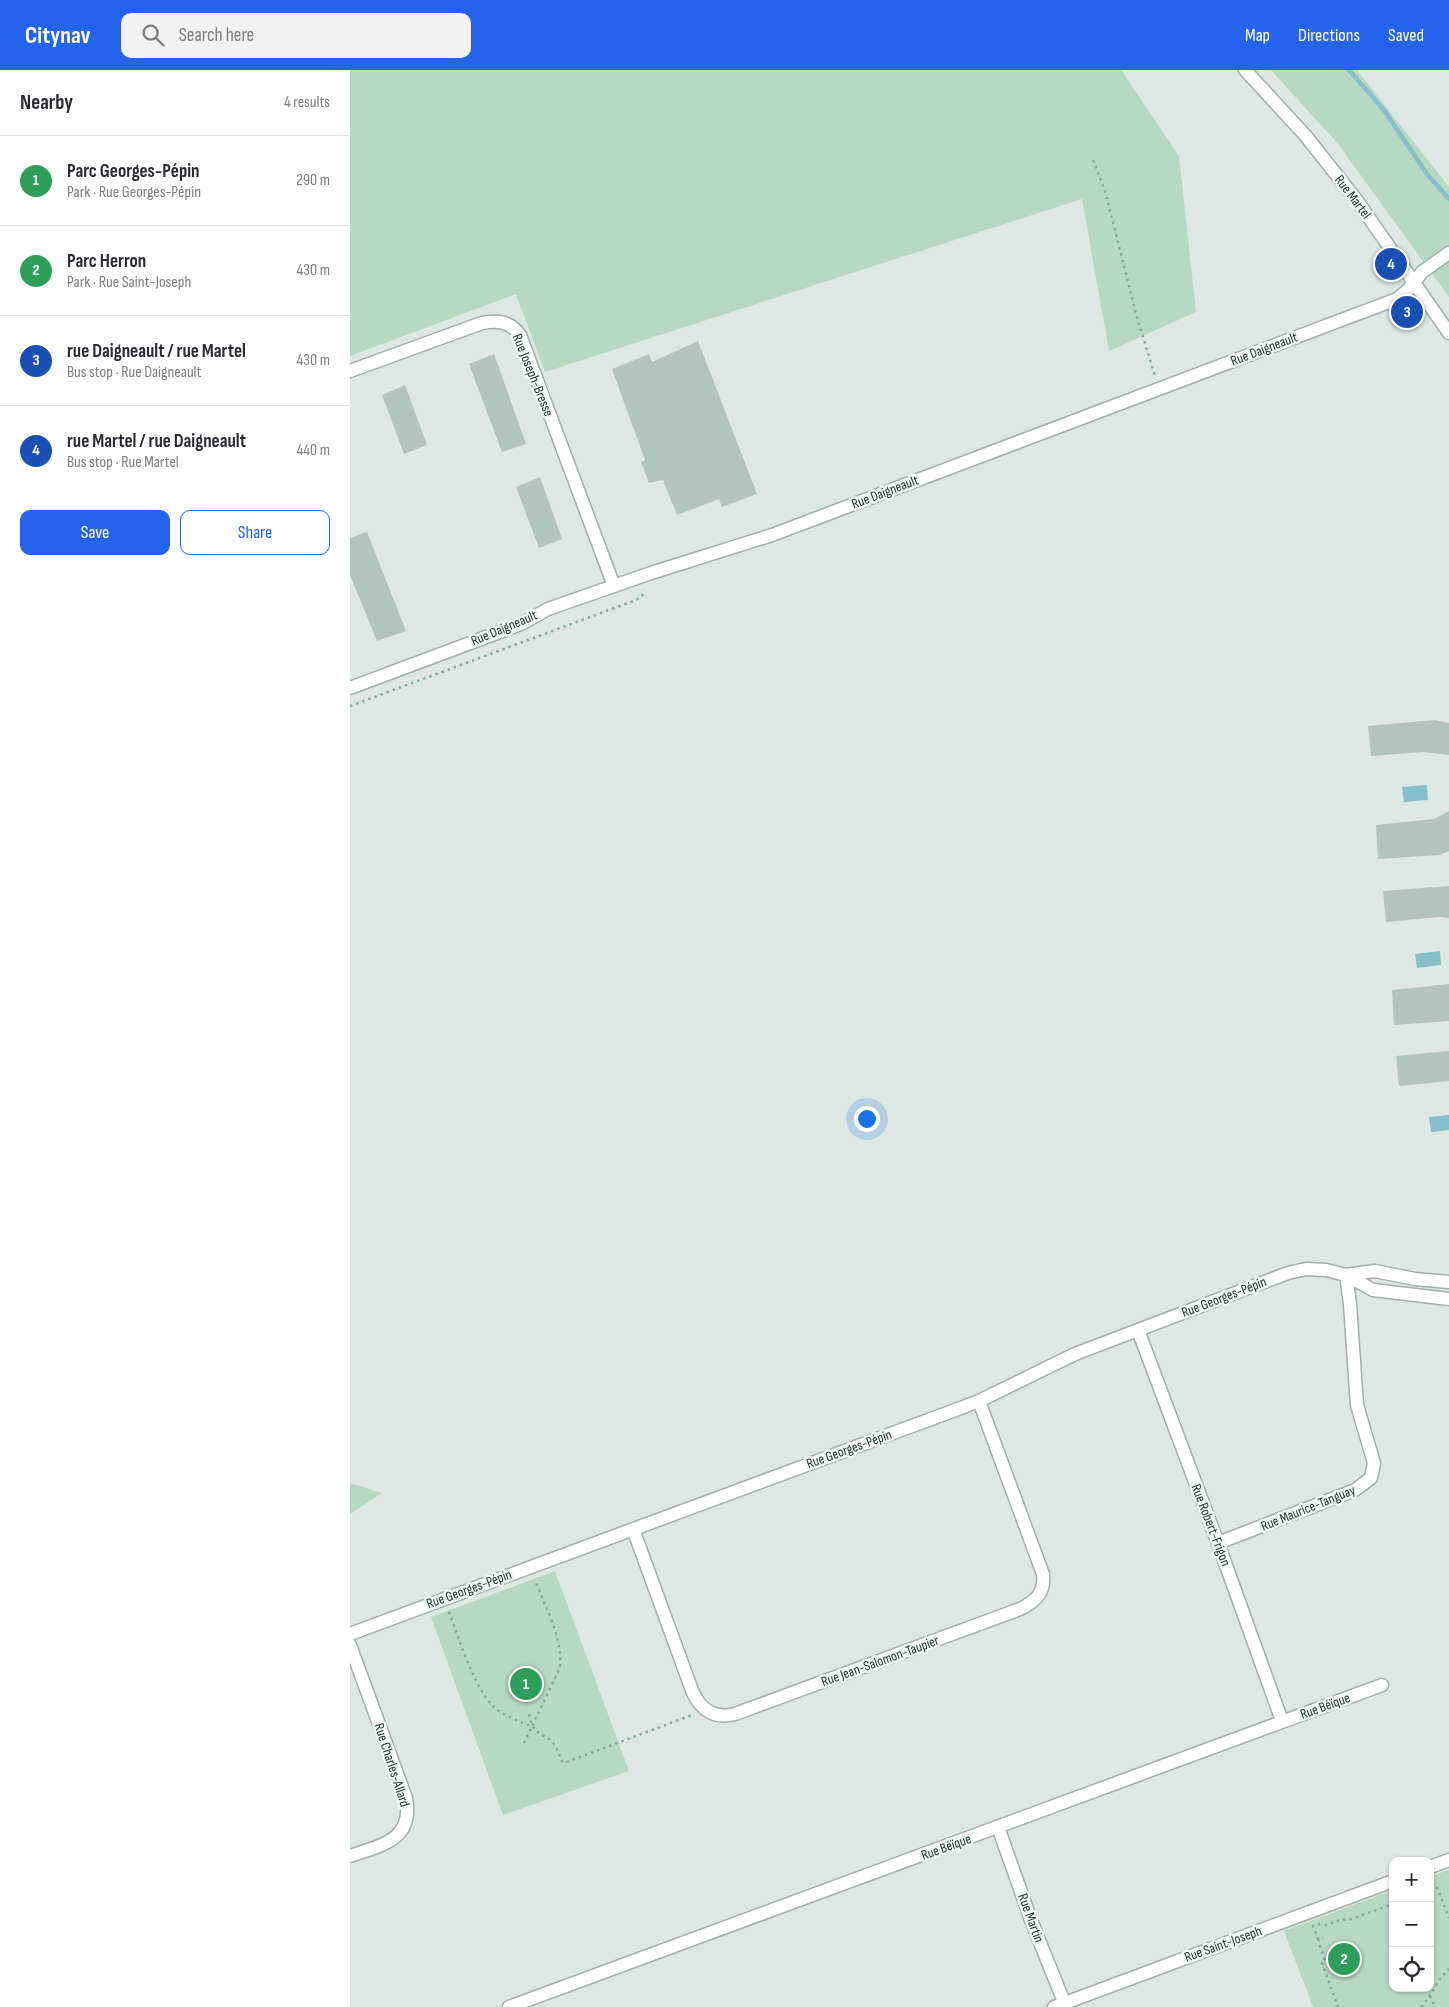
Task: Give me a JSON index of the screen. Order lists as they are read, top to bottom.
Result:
{
  "streets": {
    "street": [
      "Rue Martel",
      "Rue Daigneault",
      "Rue Joseph-Bresse",
      "Rue Georges-Pépin",
      "Rue Maurice-Tanguay",
      "Rue Robert-Frigon",
      "Rue Jean-Salomon-Taupier",
      "Rue Béïque",
      "Rue Charles-Allard",
      "Rue Martin",
      "Rue Saint-Joseph"
    ]
  },
  "crossings": [
    ["Rue Martel", "Rue Daigneault"],
    ["Rue Daigneault", "Rue Joseph-Bresse"],
    ["Rue Georges-Pépin", "Rue Maurice-Tanguay"],
    ["Rue Georges-Pépin", "Rue Robert-Frigon"],
    ["Rue Georges-Pépin", "Rue Jean-Salomon-Taupier"],
    ["Rue Maurice-Tanguay", "Rue Robert-Frigon"],
    ["Rue Robert-Frigon", "Rue Béïque"],
    ["Rue Béïque", "Rue Martin"],
    ["Rue Martin", "Rue Saint-Joseph"]
  ],
  "page": {
    "header": "Citynav",
    "search": "Search here",
    "nav": ["Map", "Directions", "Saved"],
    "heading": ["Nearby", "4 results"],
    "list": [
      {
        "mark": "1",
        "name": "Parc Georges-Pépin",
        "note": "Park · Rue Georges-Pépin",
        "value": "290 m"
      },
      {
        "mark": "2",
        "name": "Parc Herron",
        "note": "Park · Rue Saint-Joseph",
        "value": "430 m"
      },
      {
        "mark": "3",
        "name": "rue Daigneault / rue Martel",
        "note": "Bus stop · Rue Daigneault",
        "value": "430 m"
      },
      {
        "mark": "4",
        "name": "rue Martel / rue Daigneault",
        "note": "Bus stop · Rue Martel",
        "value": "440 m"
      }
    ],
    "pins": [
      "4",
      "3",
      "1",
      "2"
    ],
    "buttons": ["Save", "Share"],
    "map_buttons": ["+", "−"]
  }
}
